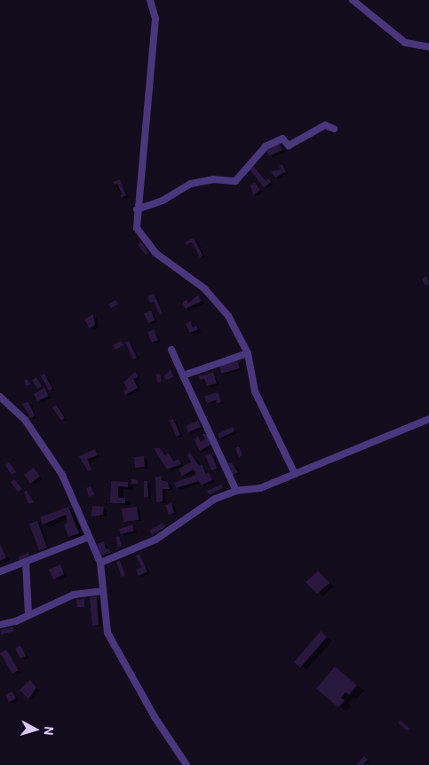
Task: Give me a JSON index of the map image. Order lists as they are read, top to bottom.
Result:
{
  "north": "right"
}
